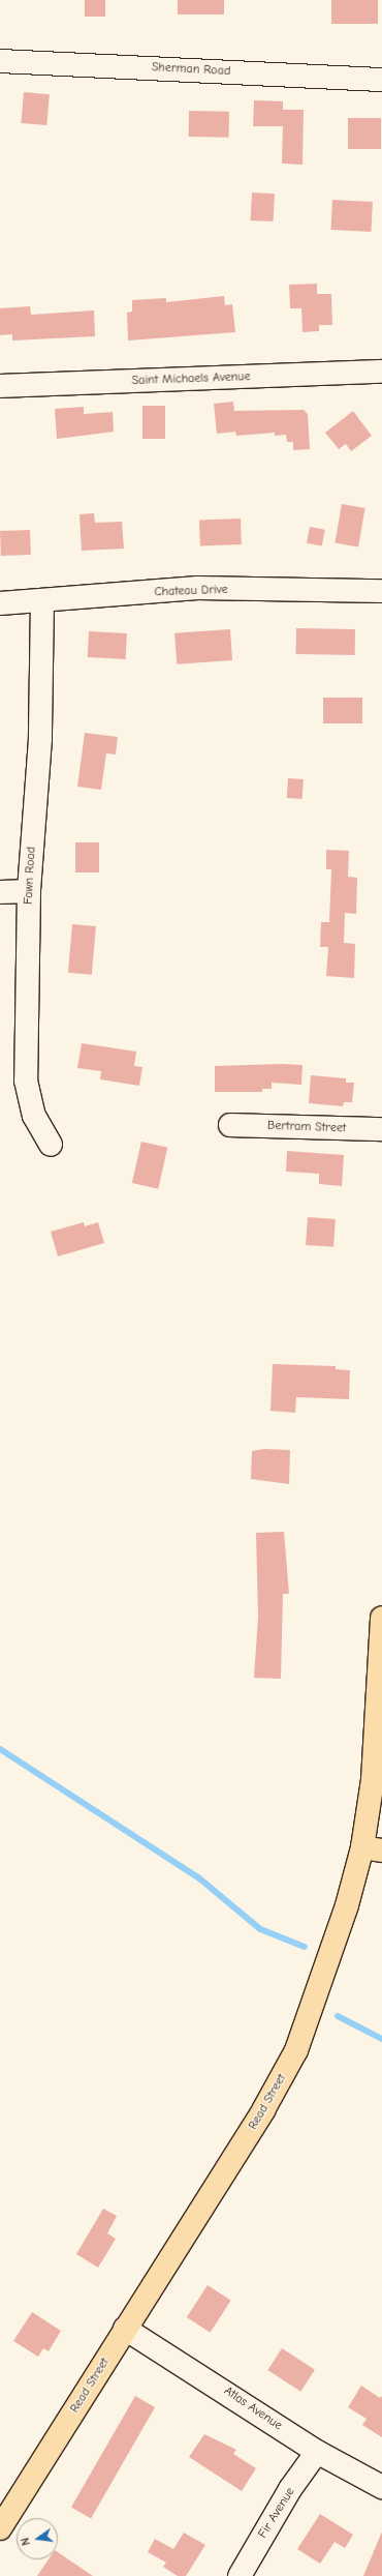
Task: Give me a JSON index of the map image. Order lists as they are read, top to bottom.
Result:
{
  "streets": {
    "main road": ["Read Street"],
    "street": [
      "Sherman Road",
      "Saint Michaels Avenue",
      "Chateau Drive",
      "Fawn Road",
      "Bertram Street",
      "Atlas Avenue",
      "Fir Avenue"
    ]
  },
  "crossings": [
    ["Chateau Drive", "Fawn Road"],
    ["Read Street", "Atlas Avenue"],
    ["Atlas Avenue", "Fir Avenue"]
  ],
  "north": "left"
}
